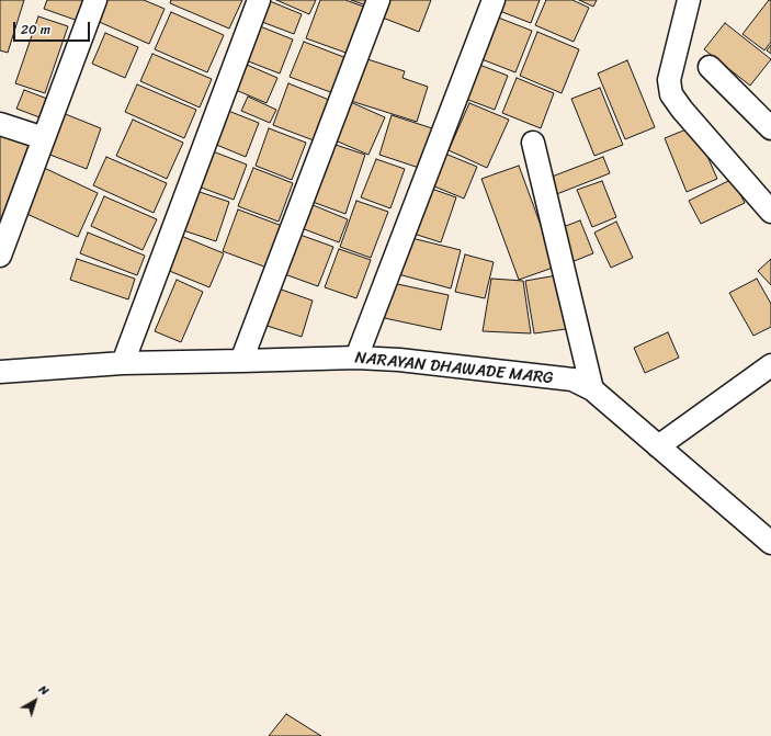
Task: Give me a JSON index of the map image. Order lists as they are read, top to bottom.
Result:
{
  "streets": {
    "street": ["NARAYAN DHAWADE MARG"]
  },
  "scale_bar": "20 m",
  "north": "top right"
}
